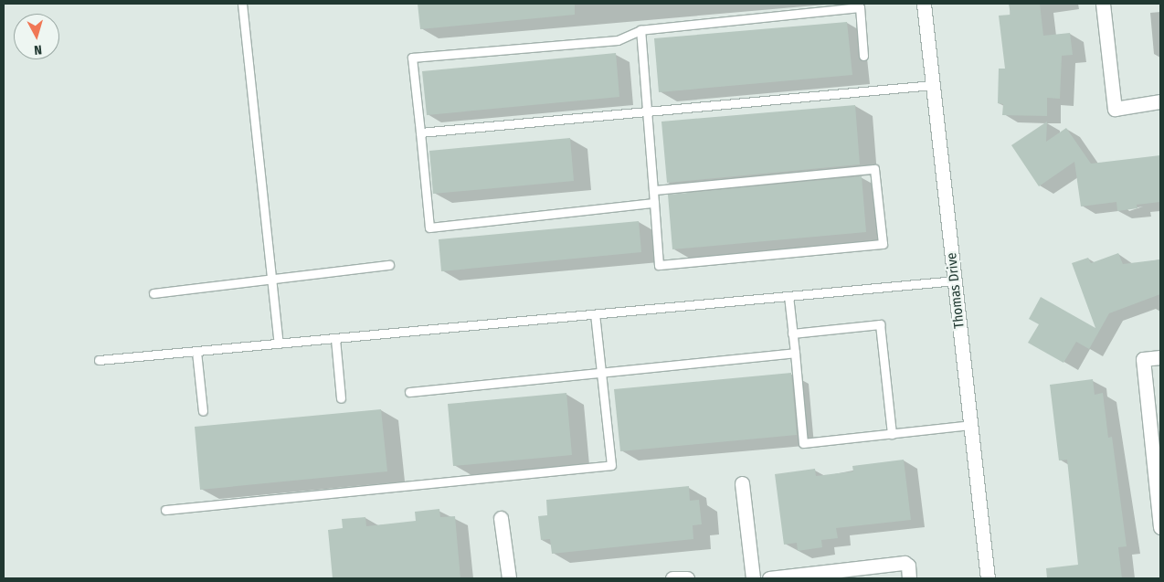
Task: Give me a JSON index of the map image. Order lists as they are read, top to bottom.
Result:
{
  "streets": {
    "street": ["Thomas Drive"]
  },
  "north": "bottom"
}
